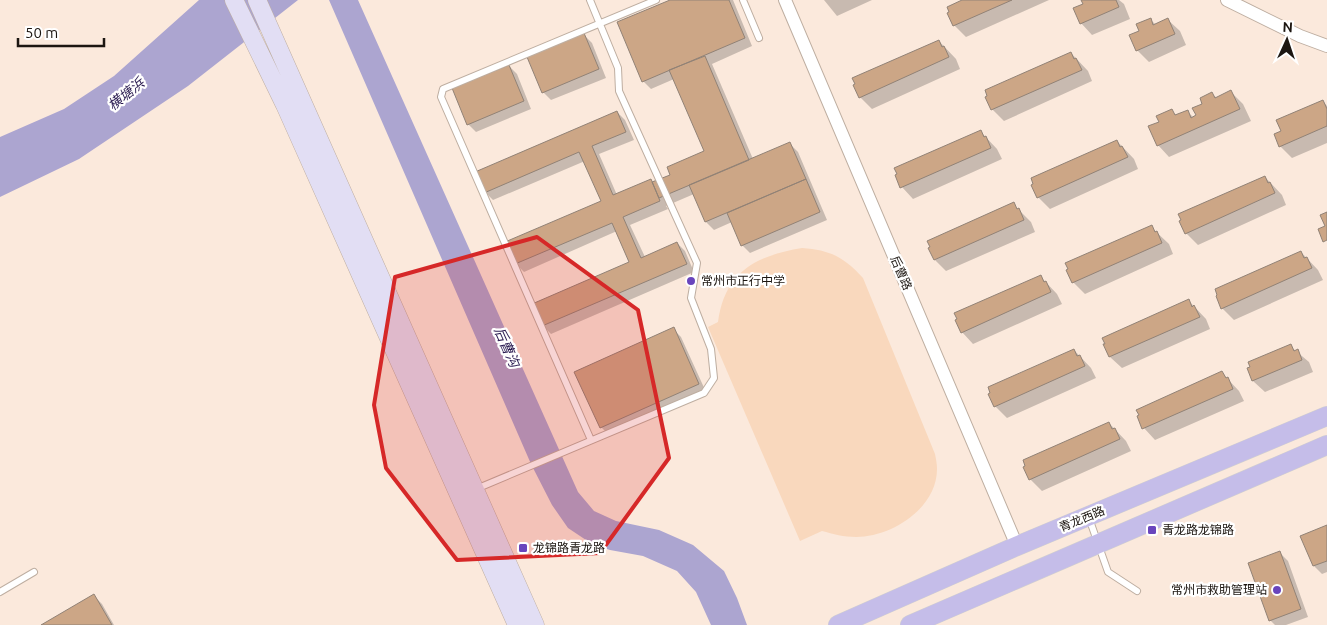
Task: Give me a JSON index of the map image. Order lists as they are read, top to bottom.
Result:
{
  "streets": {
    "main road": ["青龙西路"],
    "street": ["后曹路"]
  },
  "crossings": [
    ["后曹路", "青龙西路"]
  ],
  "water": ["横塘浜", "后曹沟"],
  "places": {
    "other": ["常州市正行中学", "常州市救助管理站"],
    "transit": ["青龙路龙锦路", "龙锦路青龙路"]
  },
  "scale_bar": "50 m",
  "north": "top"
}
